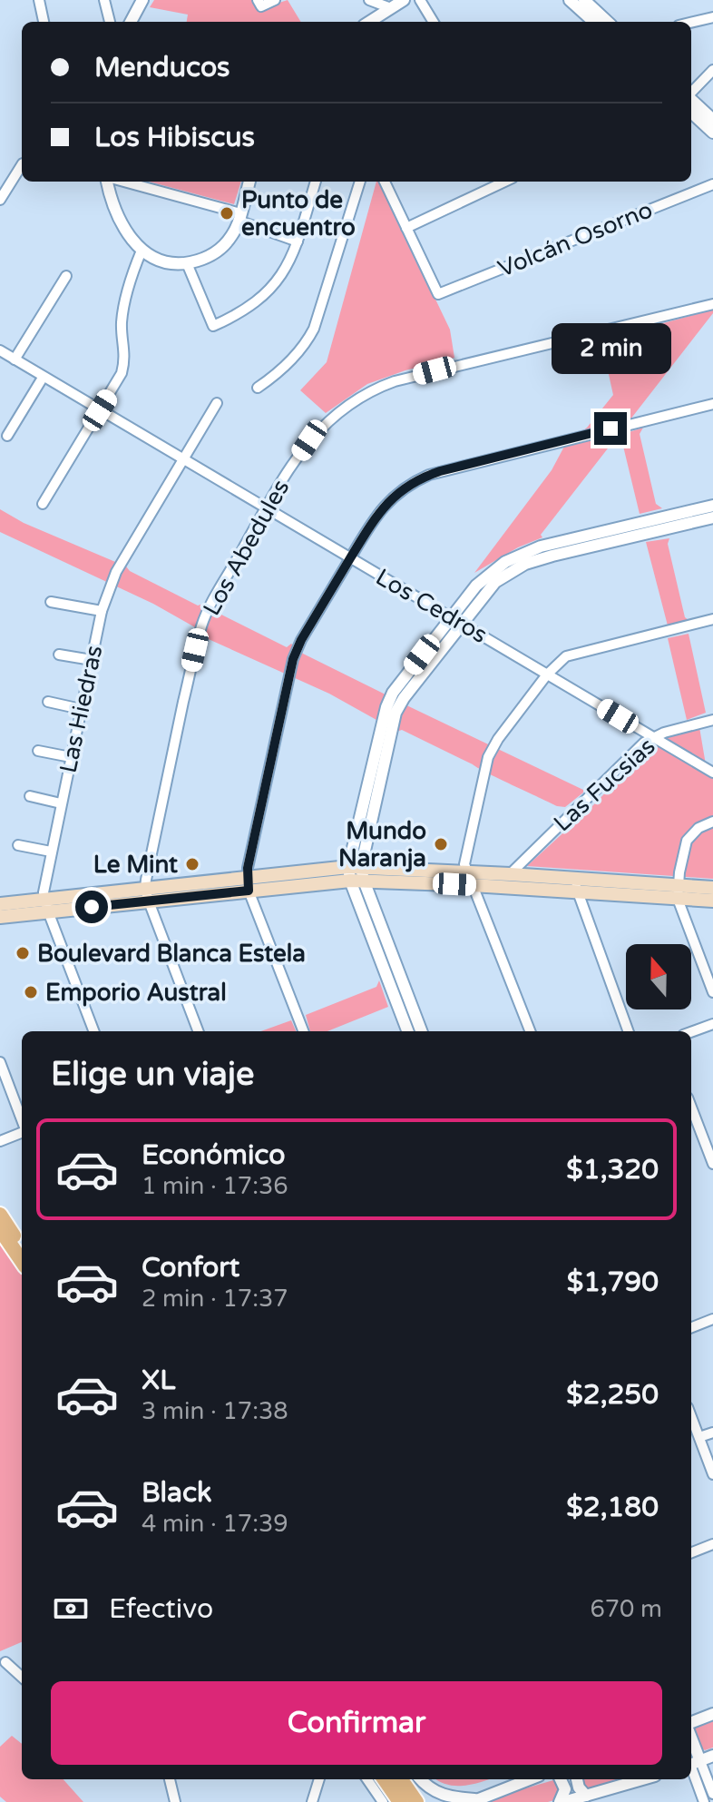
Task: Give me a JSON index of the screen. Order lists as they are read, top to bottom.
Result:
{
  "streets": {
    "street": [
      "Volcán Osorno",
      "Los Abedules",
      "Los Cedros",
      "Las Hiedras",
      "Las Fucsias"
    ]
  },
  "crossings": [
    ["Los Abedules", "Los Cedros"],
    ["Los Cedros", "Las Hiedras"],
    ["Los Cedros", "Las Fucsias"]
  ],
  "places": [
    "Punto de encuentro",
    "Mundo Naranja",
    "Le Mint",
    "Boulevard Blanca Estela",
    "Emporio Austral"
  ],
  "north": "top",
  "page": {
    "banner": ["Menducos", "Los Hibiscus"],
    "bubble": "2 min",
    "heading": "Elige un viaje",
    "list": [
      {
        "name": "Económico",
        "note": "1 min · 17:36",
        "value": "$1,320"
      },
      {
        "name": "Confort",
        "note": "2 min · 17:37",
        "value": "$1,790"
      },
      {
        "name": "XL",
        "note": "3 min · 17:38",
        "value": "$2,250"
      },
      {
        "name": "Black",
        "note": "4 min · 17:39",
        "value": "$2,180"
      }
    ],
    "pay": ["Efectivo", "670 m"],
    "buttons": "Confirmar"
  }
}
